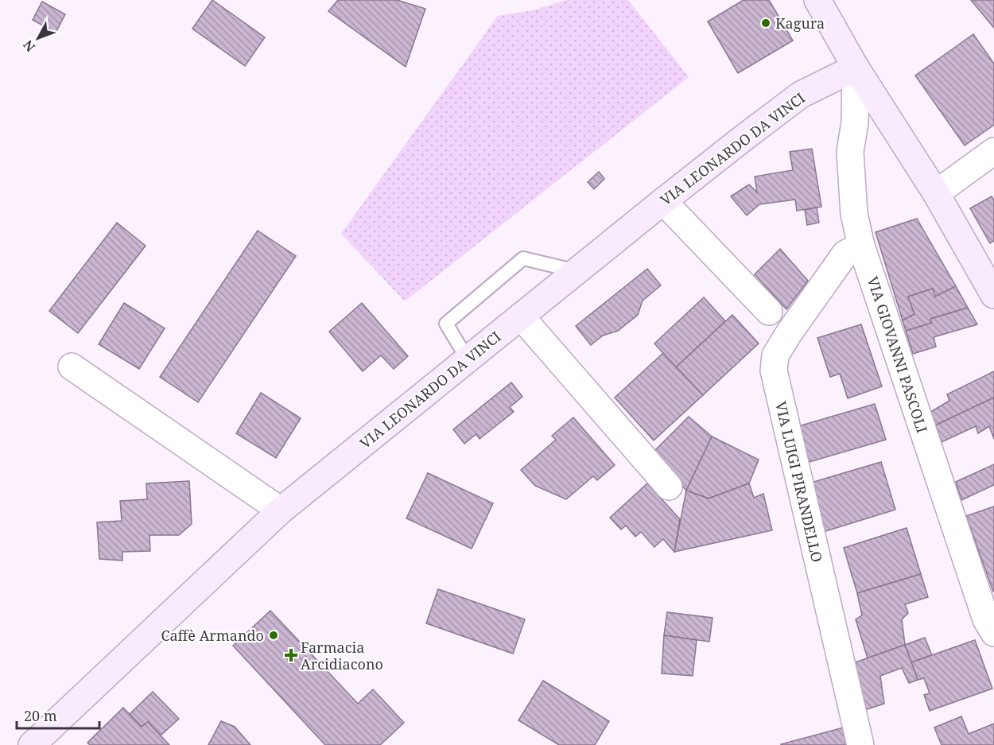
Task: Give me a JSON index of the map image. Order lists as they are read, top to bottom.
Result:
{
  "streets": {
    "street": ["VIA LEONARDO DA VINCI", "VIA GIOVANNI PASCOLI", "VIA LUIGI PIRANDELLO"]
  },
  "crossings": [
    ["VIA LEONARDO DA VINCI", "VIA GIOVANNI PASCOLI"],
    ["VIA GIOVANNI PASCOLI", "VIA LUIGI PIRANDELLO"]
  ],
  "places": {
    "other": ["Kagura", "Caffè Armando"],
    "health": ["Farmacia Arcidiacono"]
  },
  "scale_bar": "20 m",
  "north": "bottom left"
}
